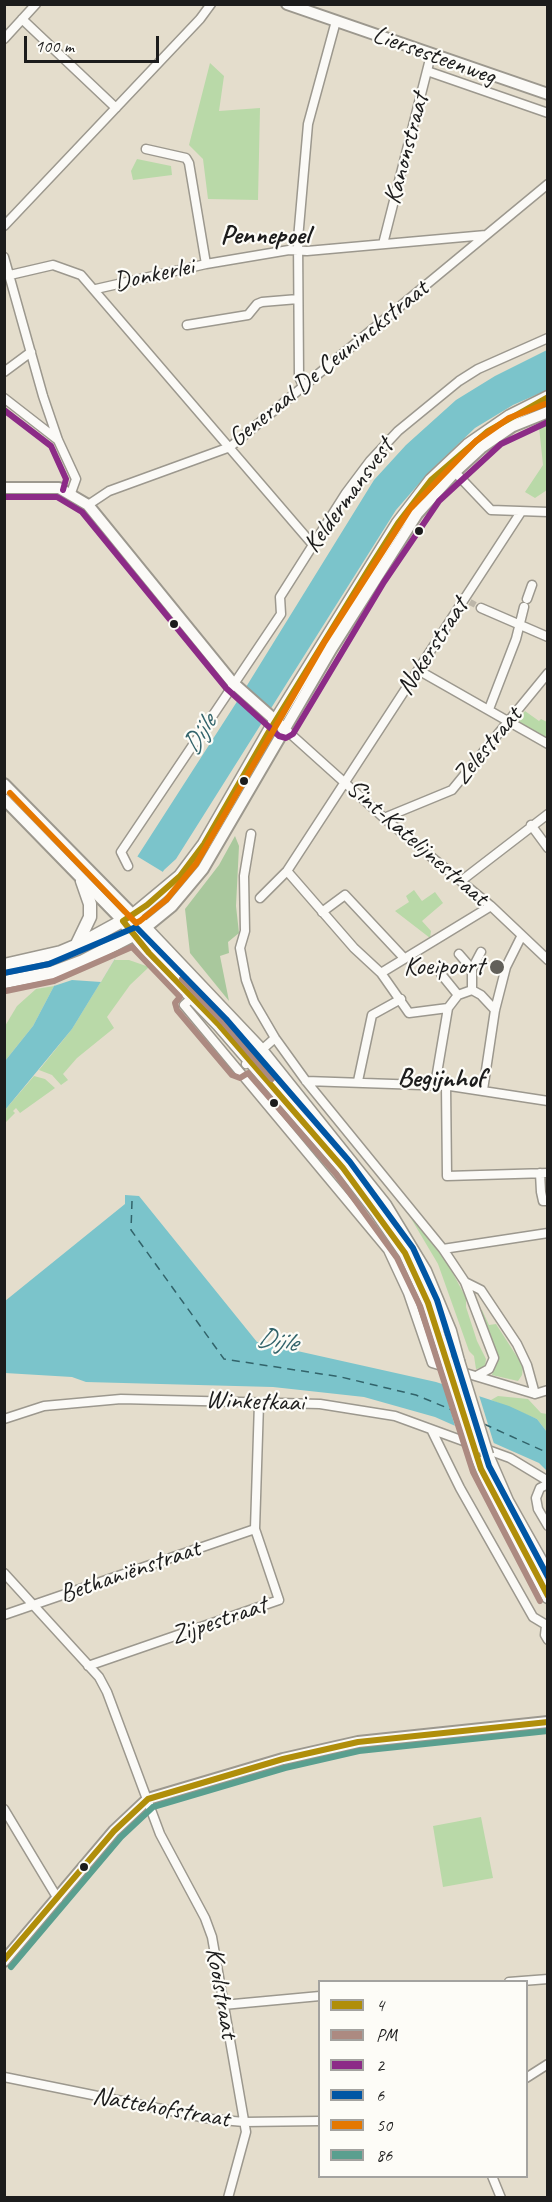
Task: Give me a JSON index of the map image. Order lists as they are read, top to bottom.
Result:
{
  "streets": {
    "main road": ["Liersesteenweg"],
    "street": [
      "Kanonstraat",
      "Donkerlei",
      "Generaal De Ceuninckstraat",
      "Keldermansvest",
      "Nokerstraat",
      "Zelestraat",
      "Sint-Katelijnestraat",
      "Winketkaai",
      "Bethaniënstraat",
      "Zijpestraat",
      "Koolstraat",
      "Nattehofstraat"
    ]
  },
  "crossings": [
    ["Liersesteenweg", "Kanonstraat"],
    ["Kanonstraat", "Donkerlei"],
    ["Donkerlei", "Generaal De Ceuninckstraat"],
    ["Nokerstraat", "Sint-Katelijnestraat"],
    ["Zelestraat", "Sint-Katelijnestraat"],
    ["Bethaniënstraat", "Zijpestraat"],
    ["Bethaniënstraat", "Koolstraat"],
    ["Zijpestraat", "Koolstraat"],
    ["Koolstraat", "Nattehofstraat"]
  ],
  "districts": ["Pennepoel", "Begijnhof"],
  "water": ["Dijle"],
  "places": ["Koeipoort"],
  "lines": [
    "transit line 4",
    "transit line 50",
    "transit line 2",
    "transit line 6",
    "transit line PM",
    "transit line 86"
  ],
  "legend": [
    "4",
    "PM",
    "2",
    "6",
    "50",
    "86"
  ],
  "scale_bar": "100 m"
}
